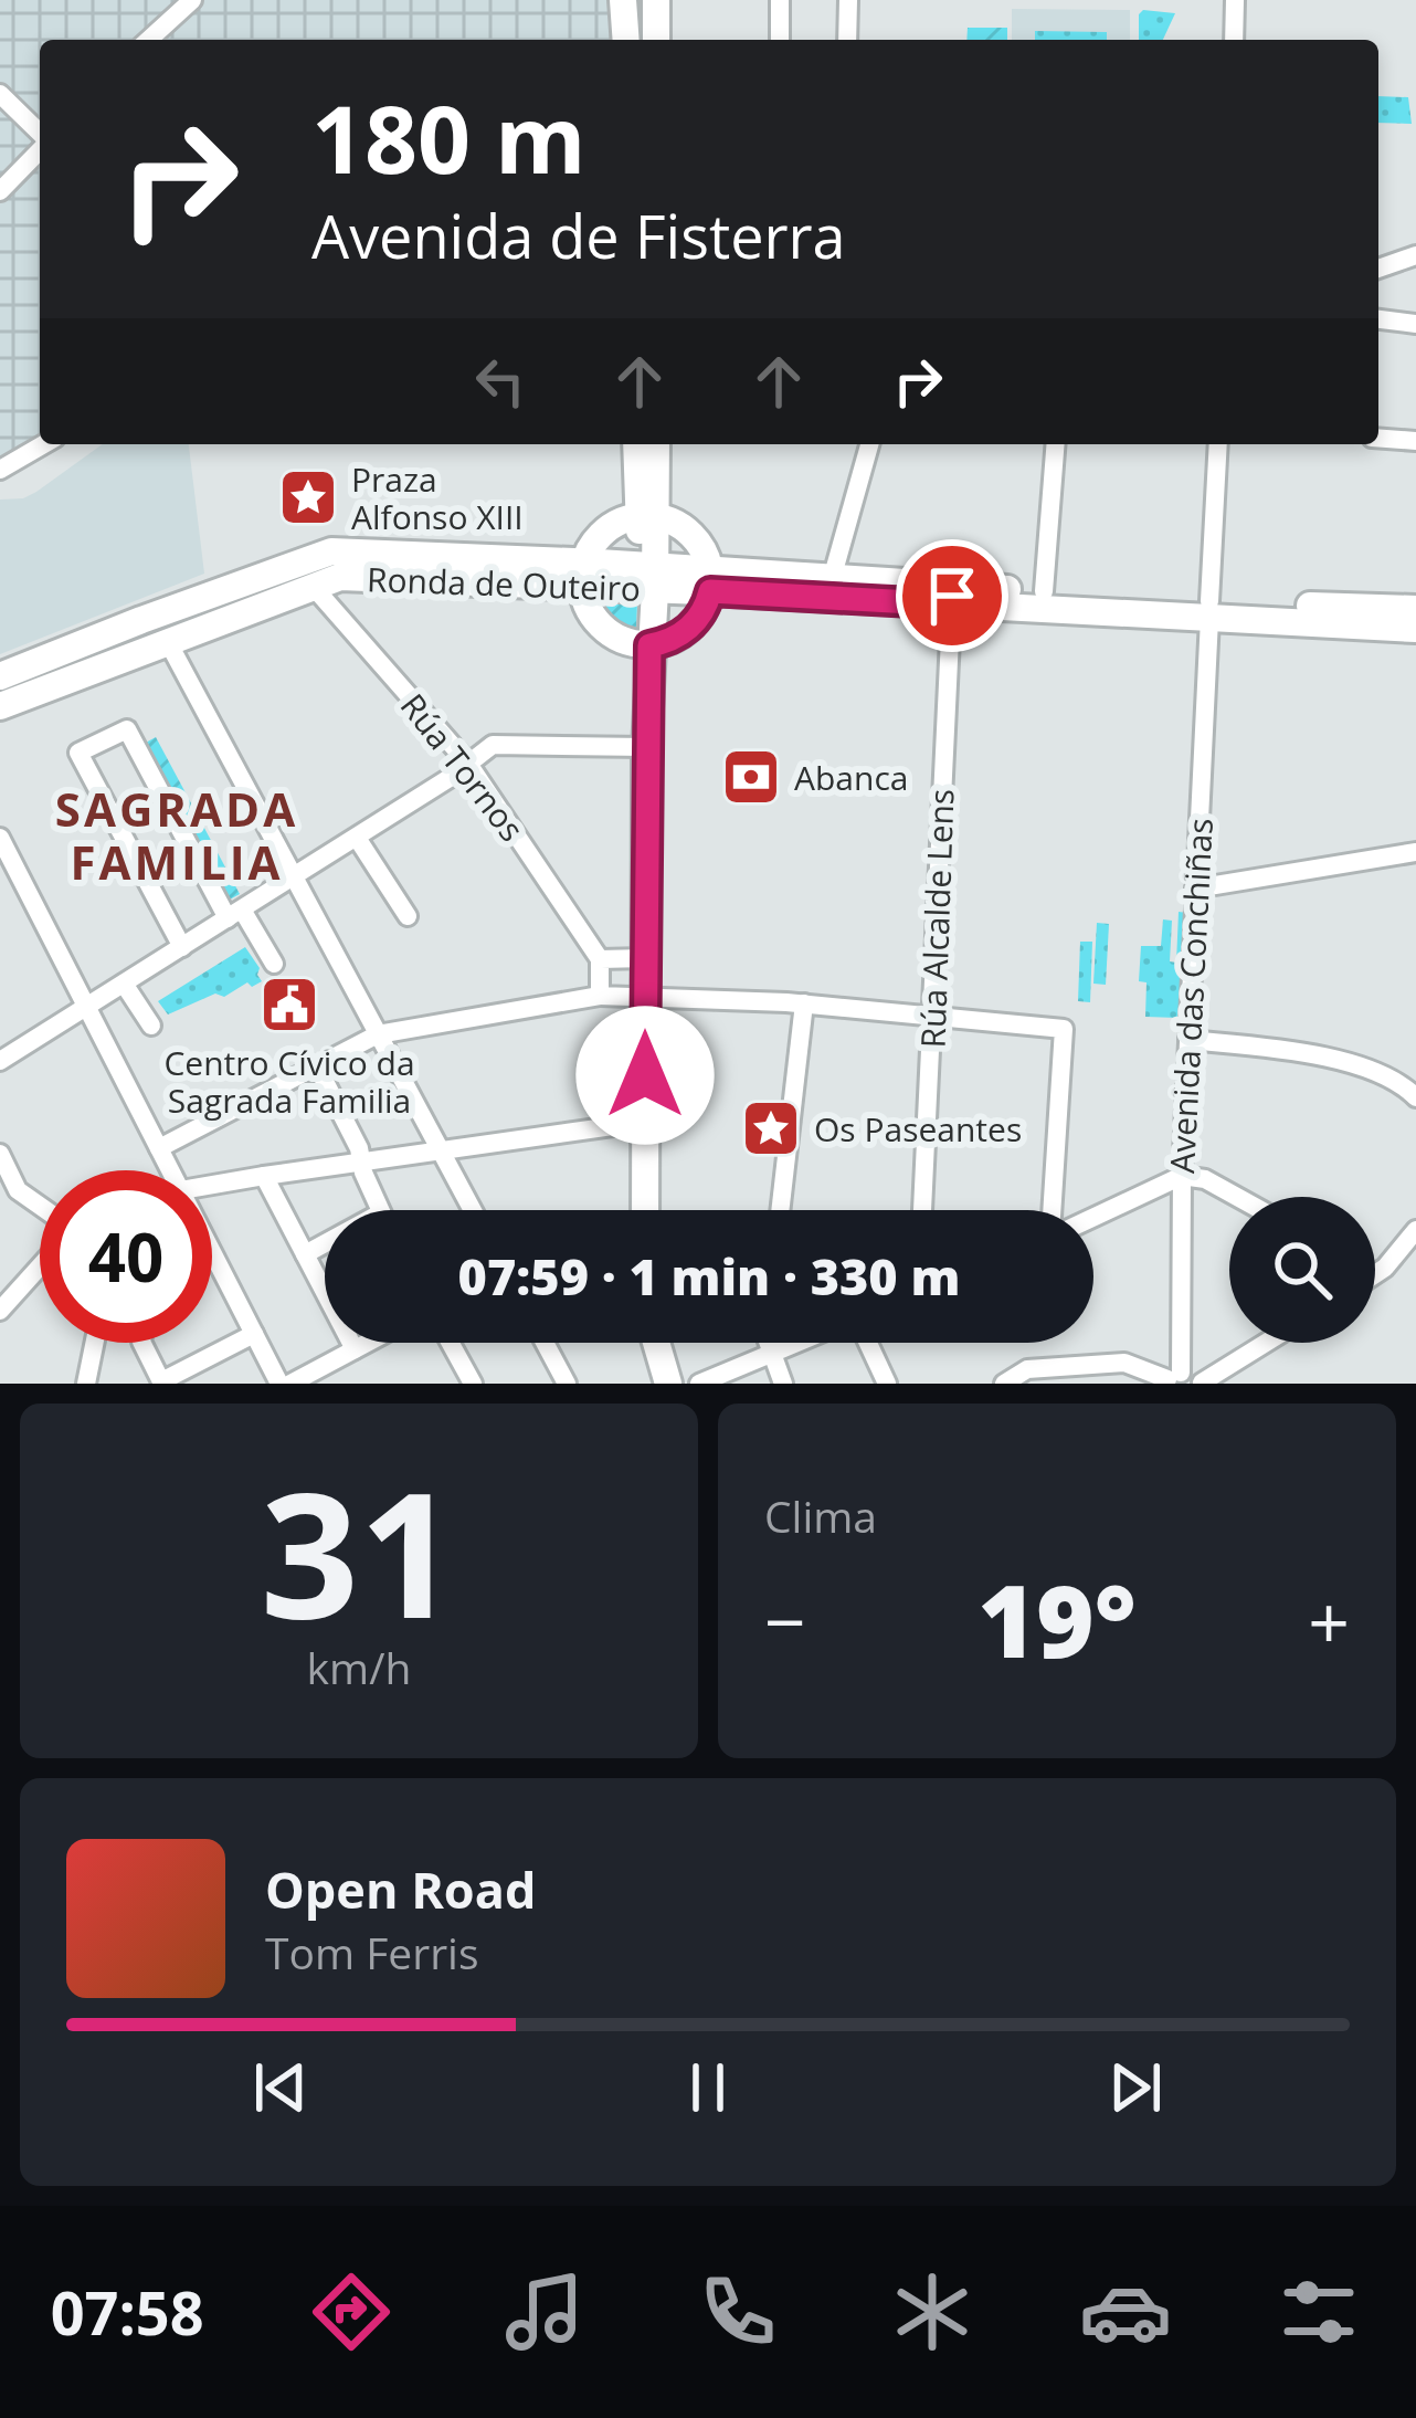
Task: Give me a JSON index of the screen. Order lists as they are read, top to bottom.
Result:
{
  "streets": {
    "main road": ["Ronda de Outeiro"],
    "street": ["Rúa Tornos", "Rúa Alcalde Lens", "Avenida das Conchiñas"]
  },
  "crossings": [
    ["Ronda de Outeiro", "Rúa Tornos"],
    ["Ronda de Outeiro", "Rúa Alcalde Lens"],
    ["Ronda de Outeiro", "Avenida das Conchiñas"]
  ],
  "districts": ["SAGRADA FAMILIA"],
  "places": {
    "place": ["Praza Alfonso XIII", "Os Paseantes"],
    "bank": ["Abanca"],
    "public building": ["Centro Cívico da Sagrada Familia"]
  },
  "page": {
    "turn": ["180 m", "Avenida de Fisterra"],
    "limit": "40",
    "trip": "07:59 · 1 min · 330 m",
    "tile": [
      ["31", "km/h"],
      "Clima"
    ],
    "heat": ["−", "19°", "+"],
    "song": ["Open Road", "Tom Ferris"],
    "tabs": "07:58"
  }
}
